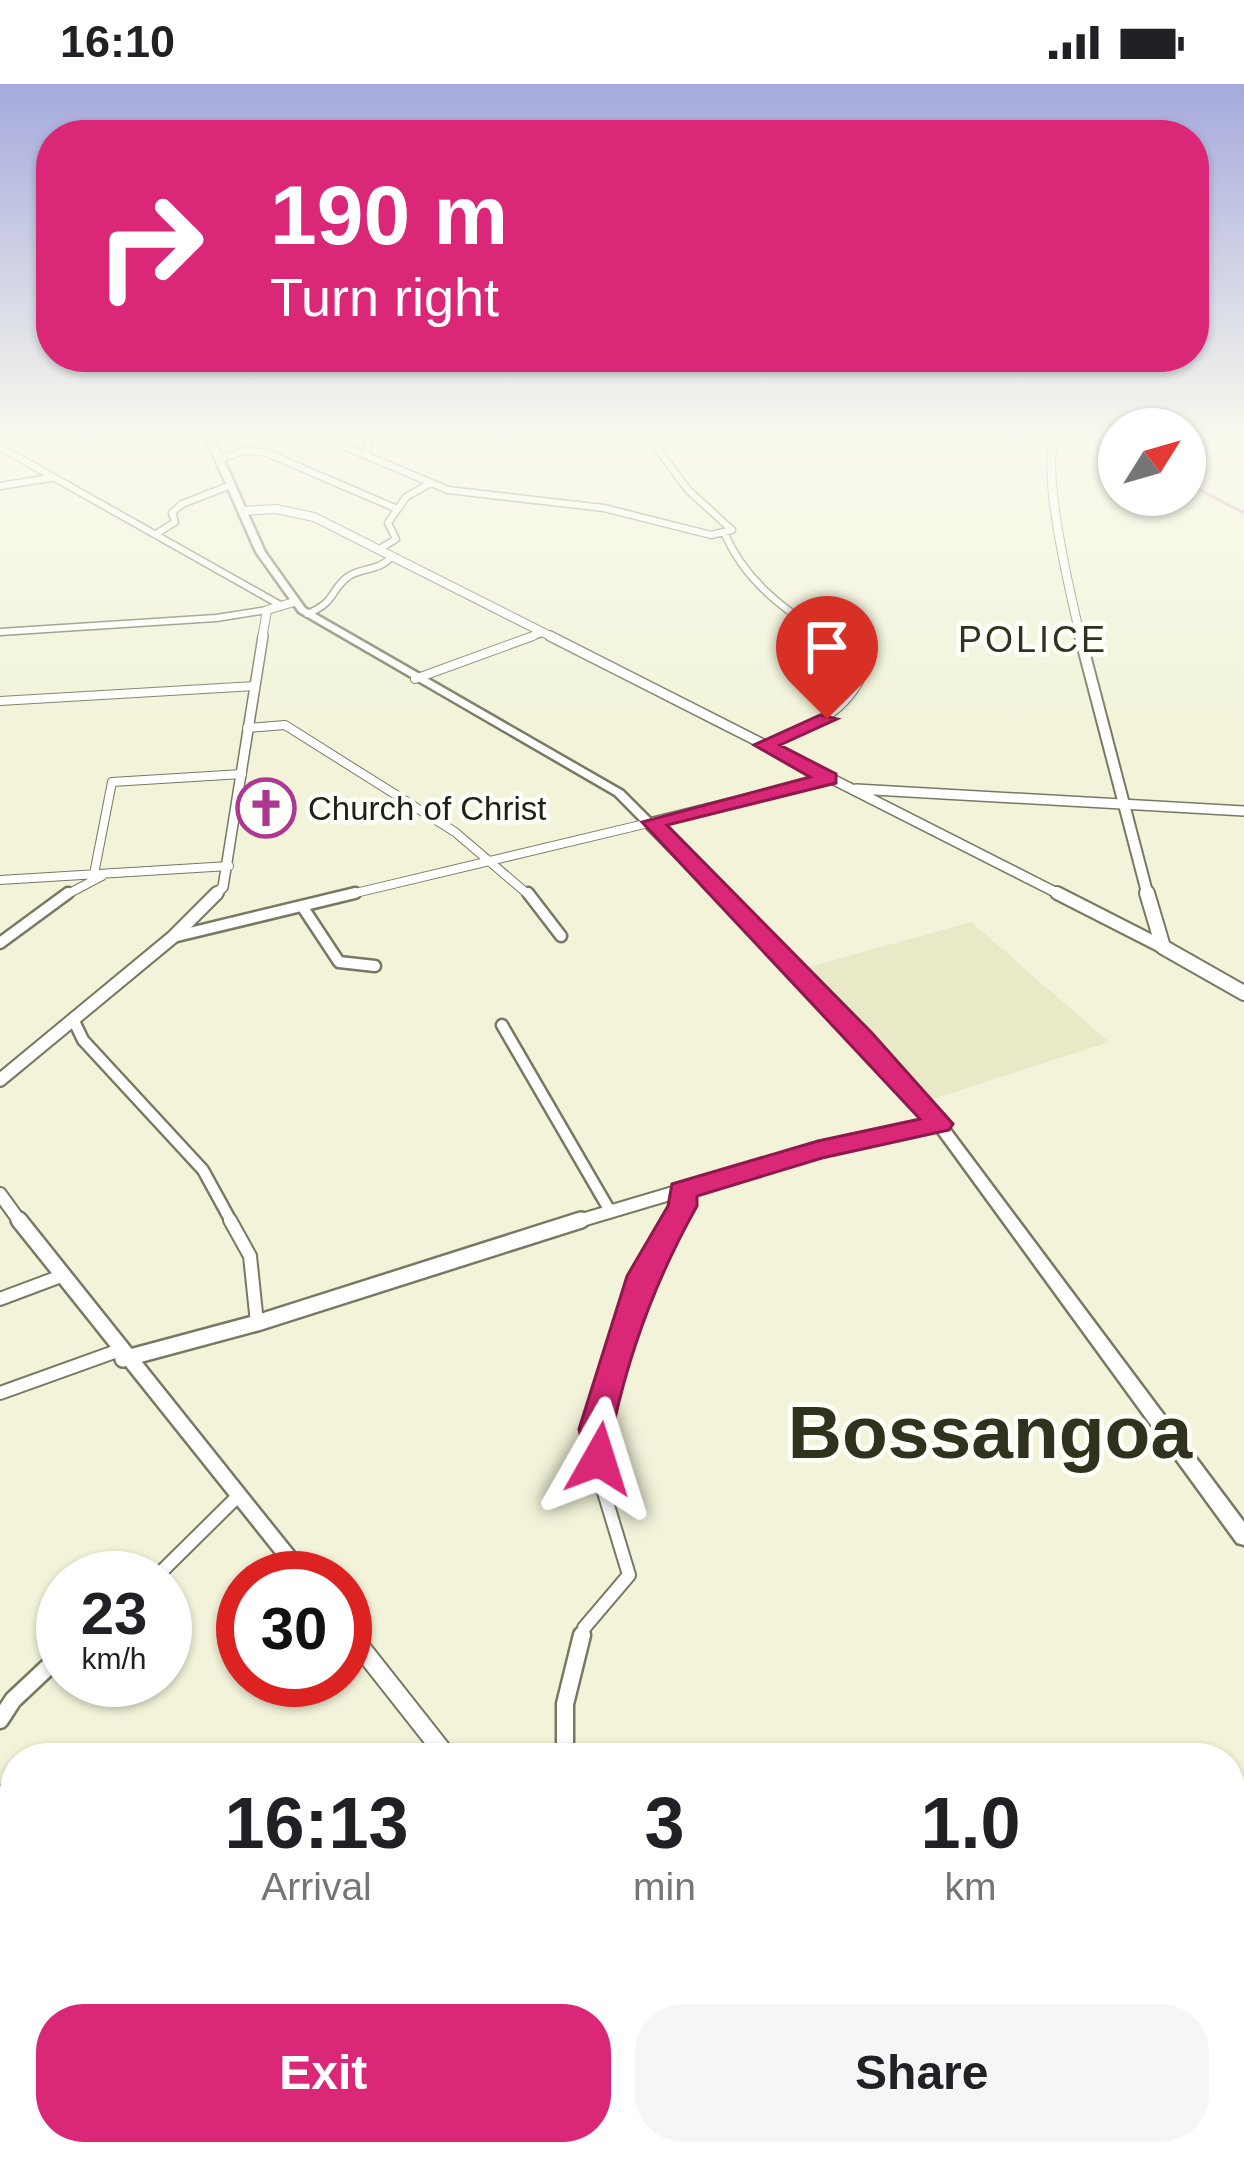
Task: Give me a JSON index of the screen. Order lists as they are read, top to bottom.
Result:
{
  "districts": ["POLICE", "Bossangoa"],
  "places": {
    "church": ["Church of Christ"]
  },
  "north": "top right",
  "page": {
    "status": "16:10",
    "turn": ["190 m", "Turn right"],
    "speed": "23 km/h",
    "limit": "30",
    "eta": [
      "16:13",
      "Arrival",
      "3",
      "min",
      "1.0",
      "km"
    ],
    "buttons": ["Exit", "Share"]
  }
}
